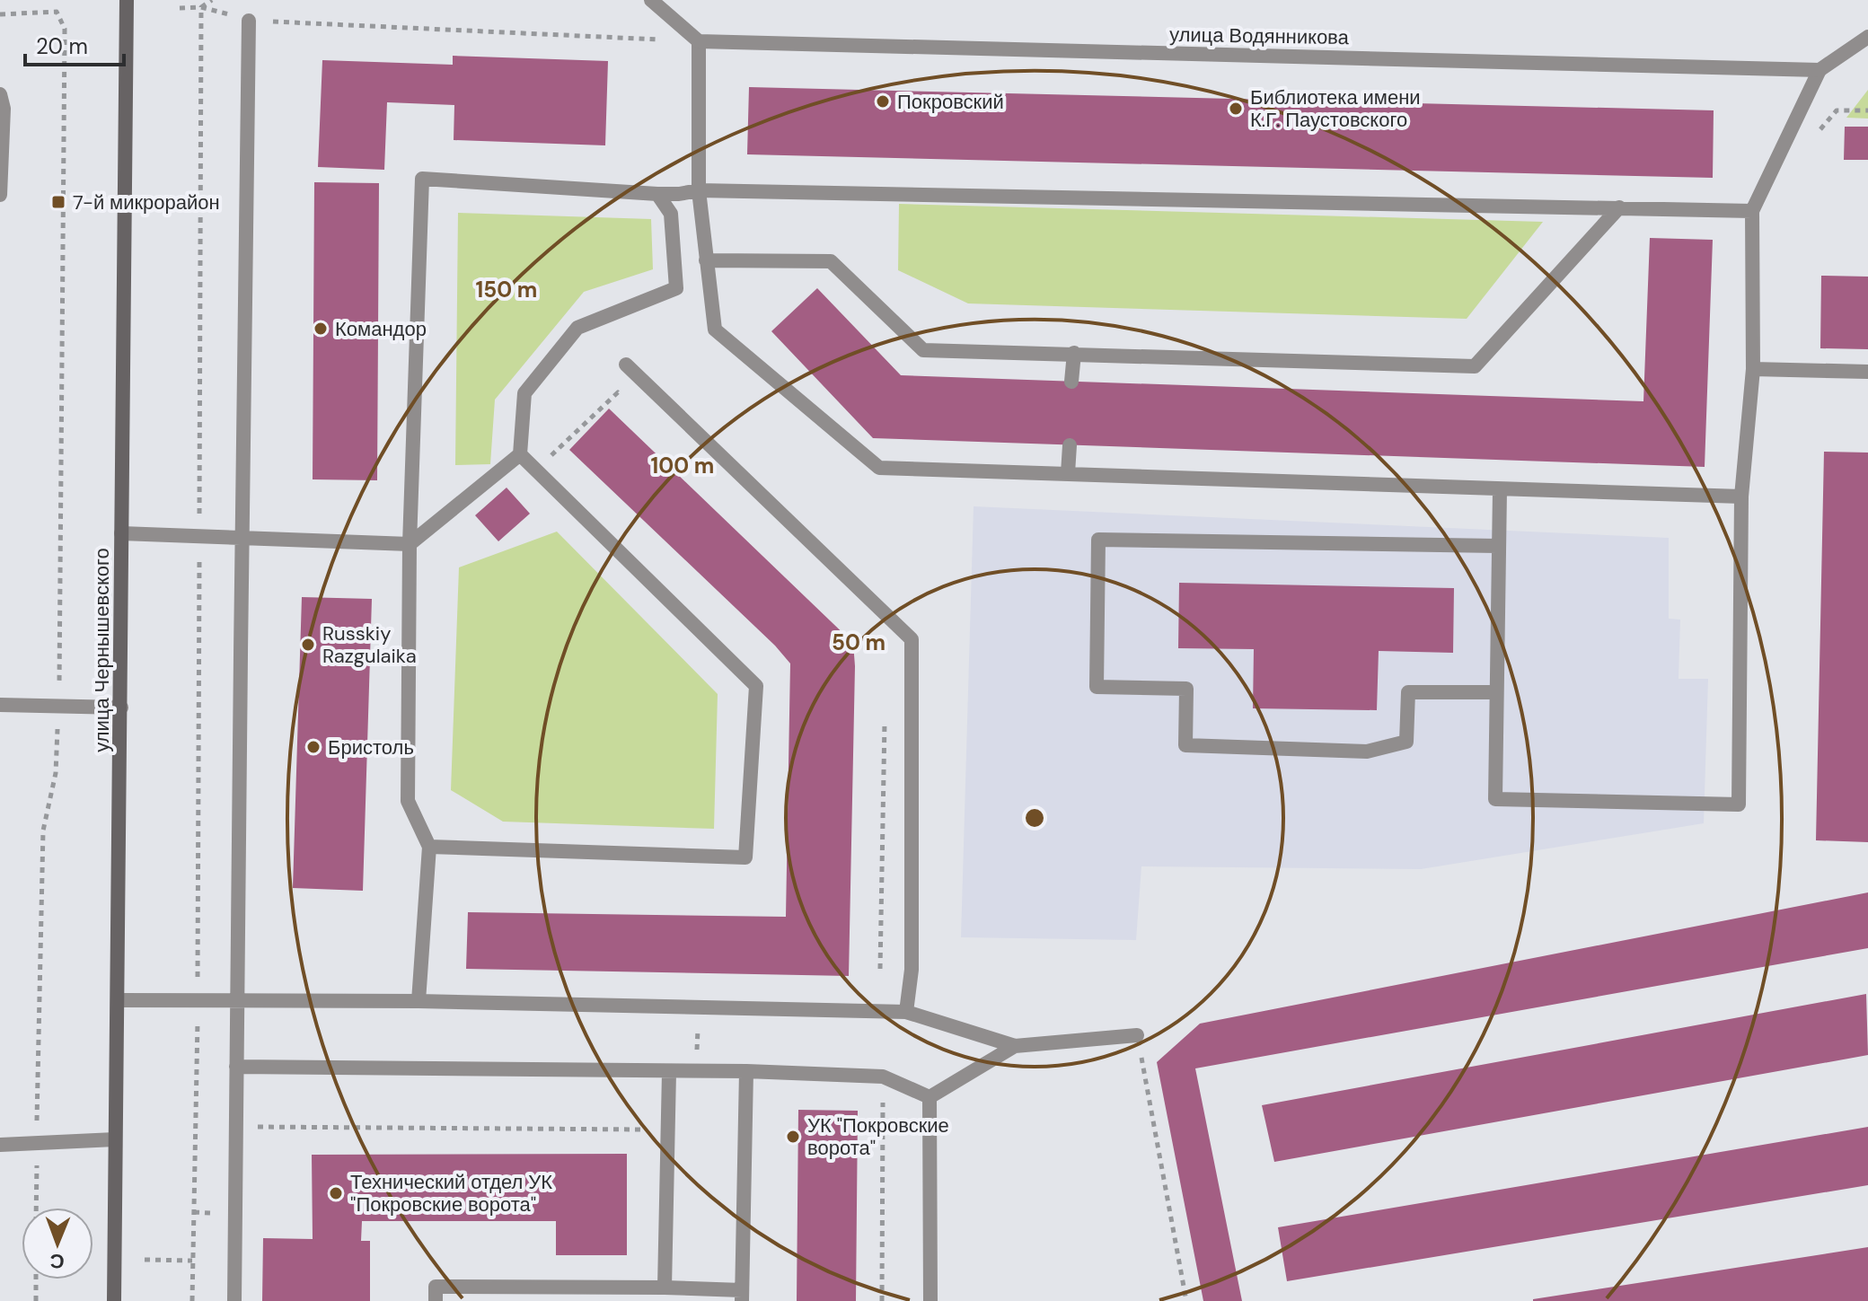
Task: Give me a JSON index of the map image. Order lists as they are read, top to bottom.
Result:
{
  "streets": {
    "main road": ["улица Чернышевского"],
    "street": ["улица Водянникова"]
  },
  "places": {
    "other": [
      "Покровский",
      "Библиотека имени К.Г. Паустовского",
      "Командор",
      "Russkiy Razgulaika",
      "Бристоль",
      "УК \"Покровские ворота\"",
      "Технический отдел УК \"Покровские ворота\""
    ],
    "transit": ["7-й микрорайон"]
  },
  "scale_bar": "20 m",
  "north": "bottom",
  "rings": ["150 m", "100 m", "50 m"]
}
